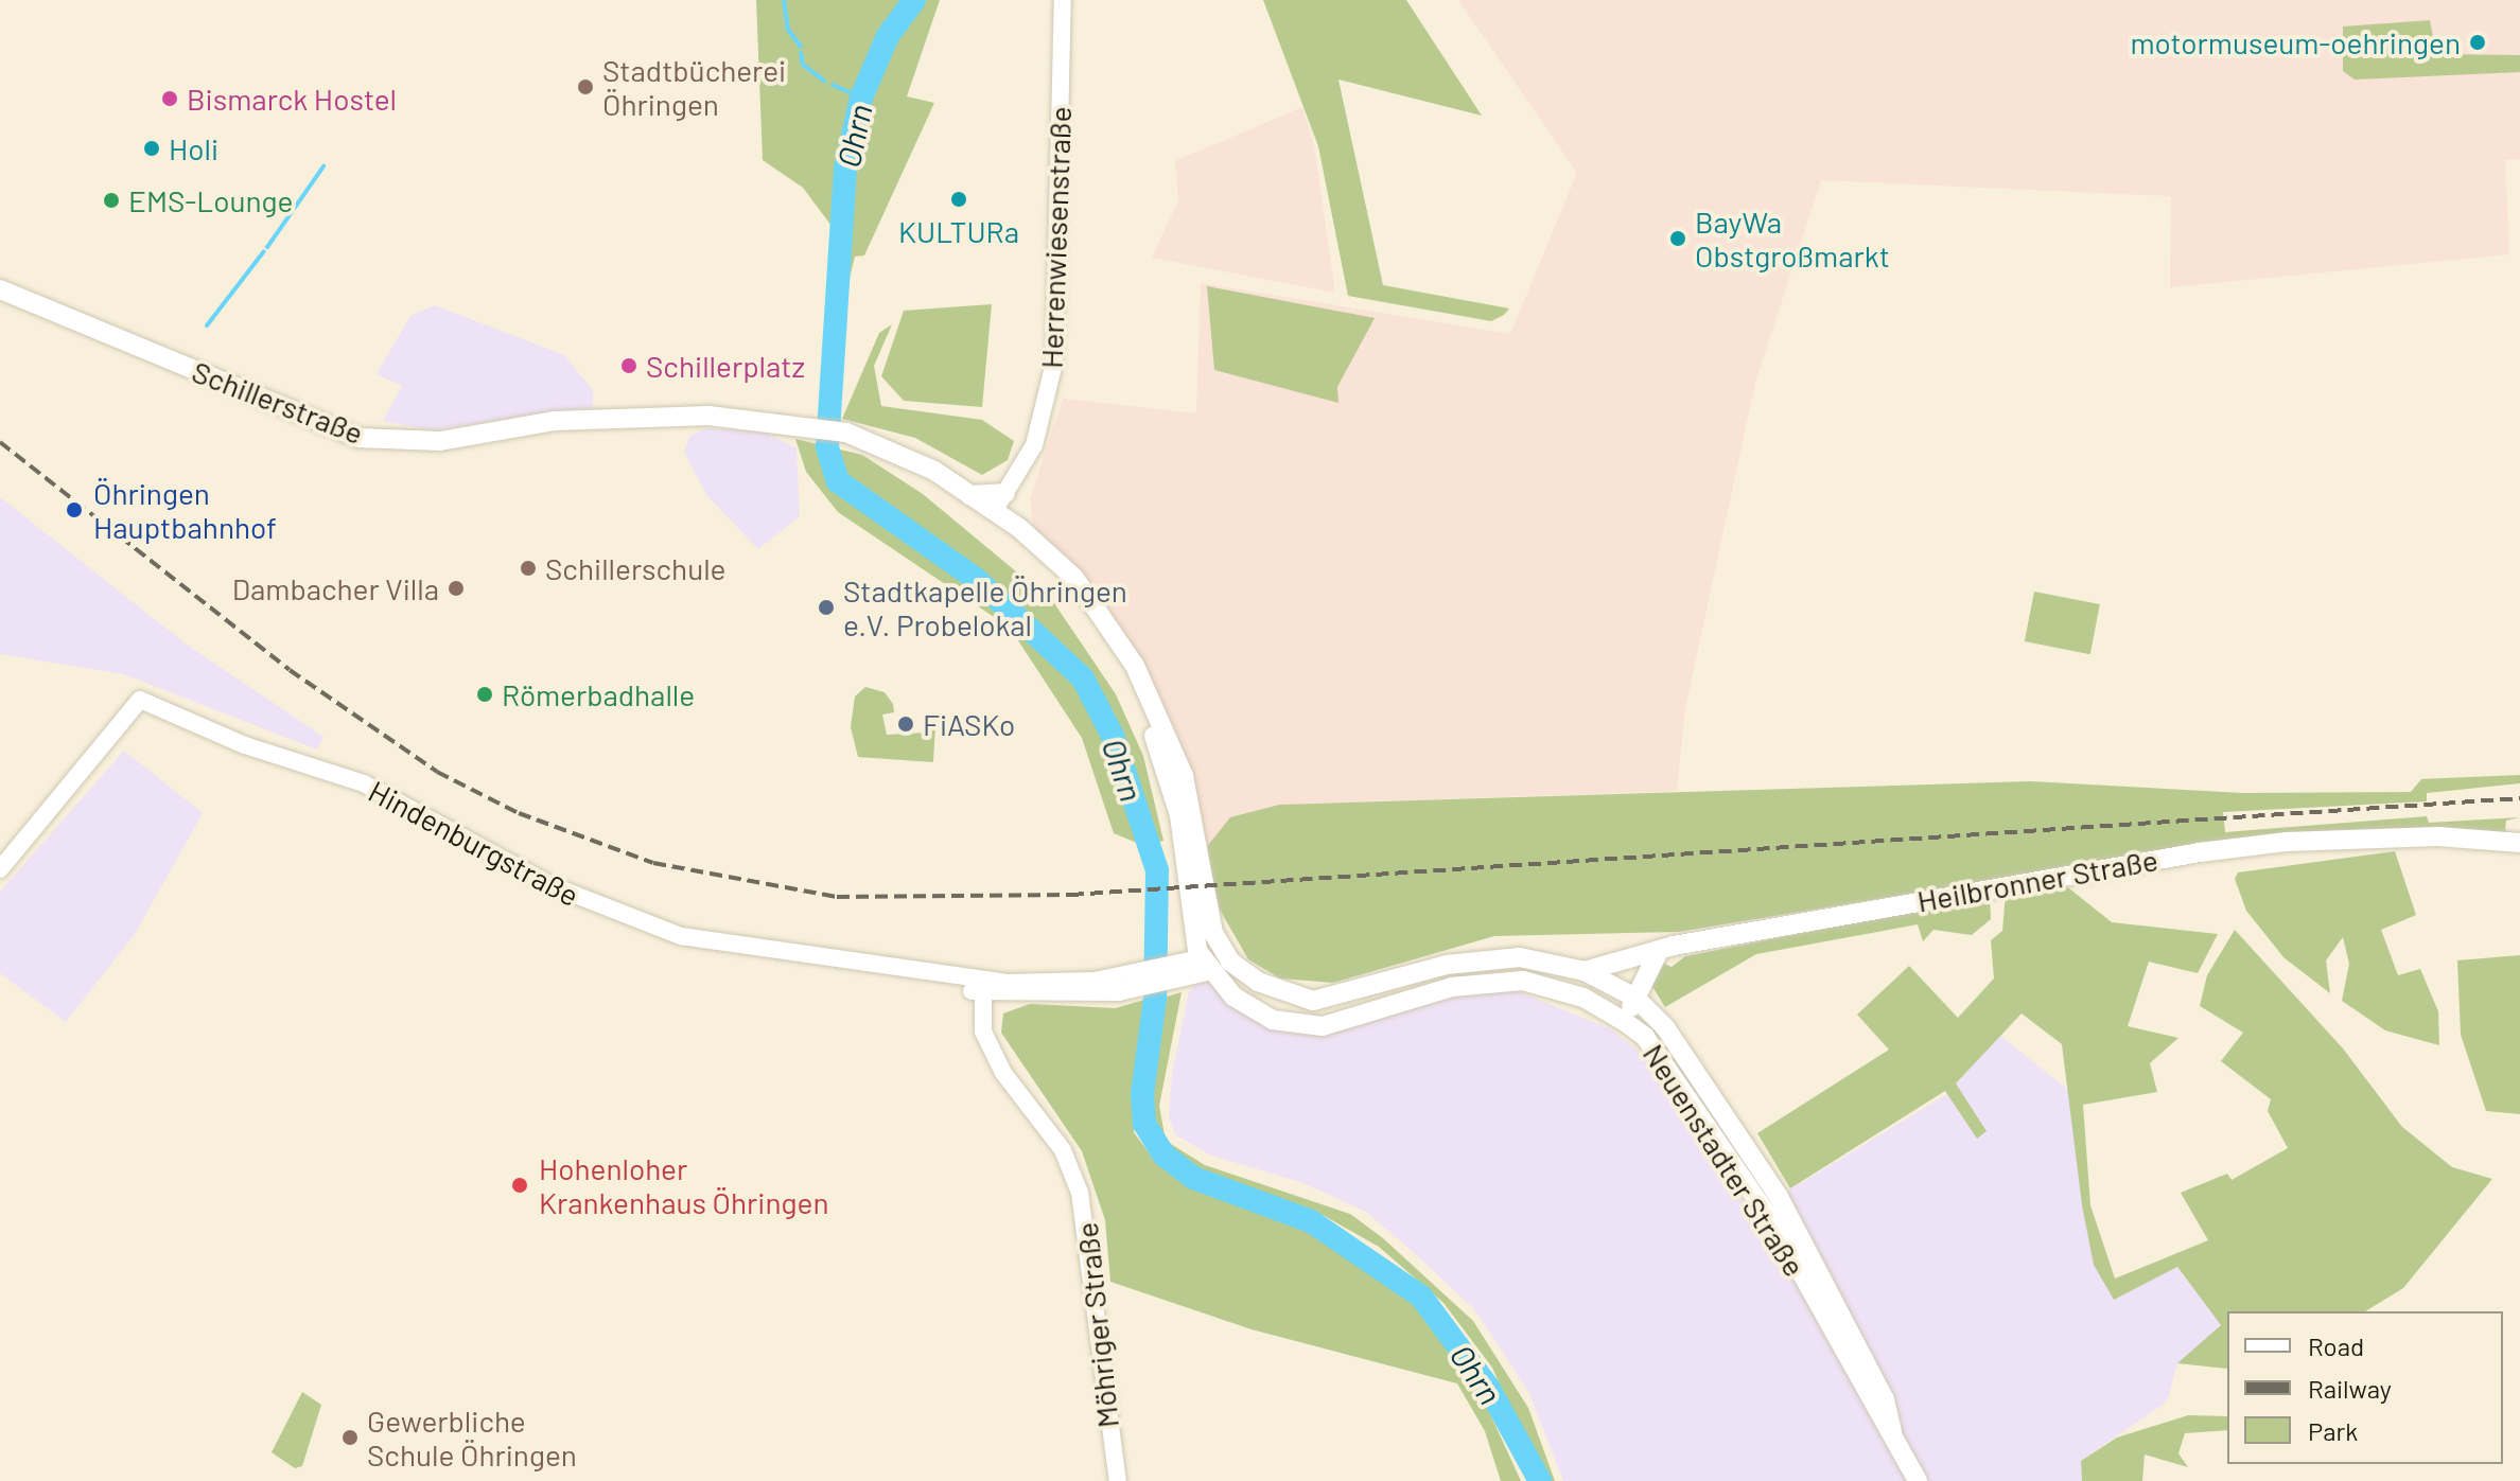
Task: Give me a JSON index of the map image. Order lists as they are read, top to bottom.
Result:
{
  "streets": {
    "main road": ["Schillerstraße", "Heilbronner Straße", "Neuenstadter Straße"],
    "street": ["Herrenwiesenstraße", "Hindenburgstraße", "Möhriger Straße"]
  },
  "crossings": [
    ["Hindenburgstraße", "Möhriger Straße"]
  ],
  "water": ["Ohrn"],
  "places": [
    "motormuseum-oehringen",
    "Stadtbücherei Öhringen",
    "Bismarck Hostel",
    "Holi",
    "KULTURa",
    "EMS-Lounge",
    "BayWa Obstgroßmarkt",
    "Schillerplatz",
    "Öhringen Hauptbahnhof",
    "Schillerschule",
    "Dambacher Villa",
    "Stadtkapelle Öhringen e.V. Probelokal",
    "Römerbadhalle",
    "FiASKo",
    "Hohenloher Krankenhaus Öhringen",
    "Gewerbliche Schule Öhringen"
  ],
  "legend": ["Road", "Railway", "Park"]
}
